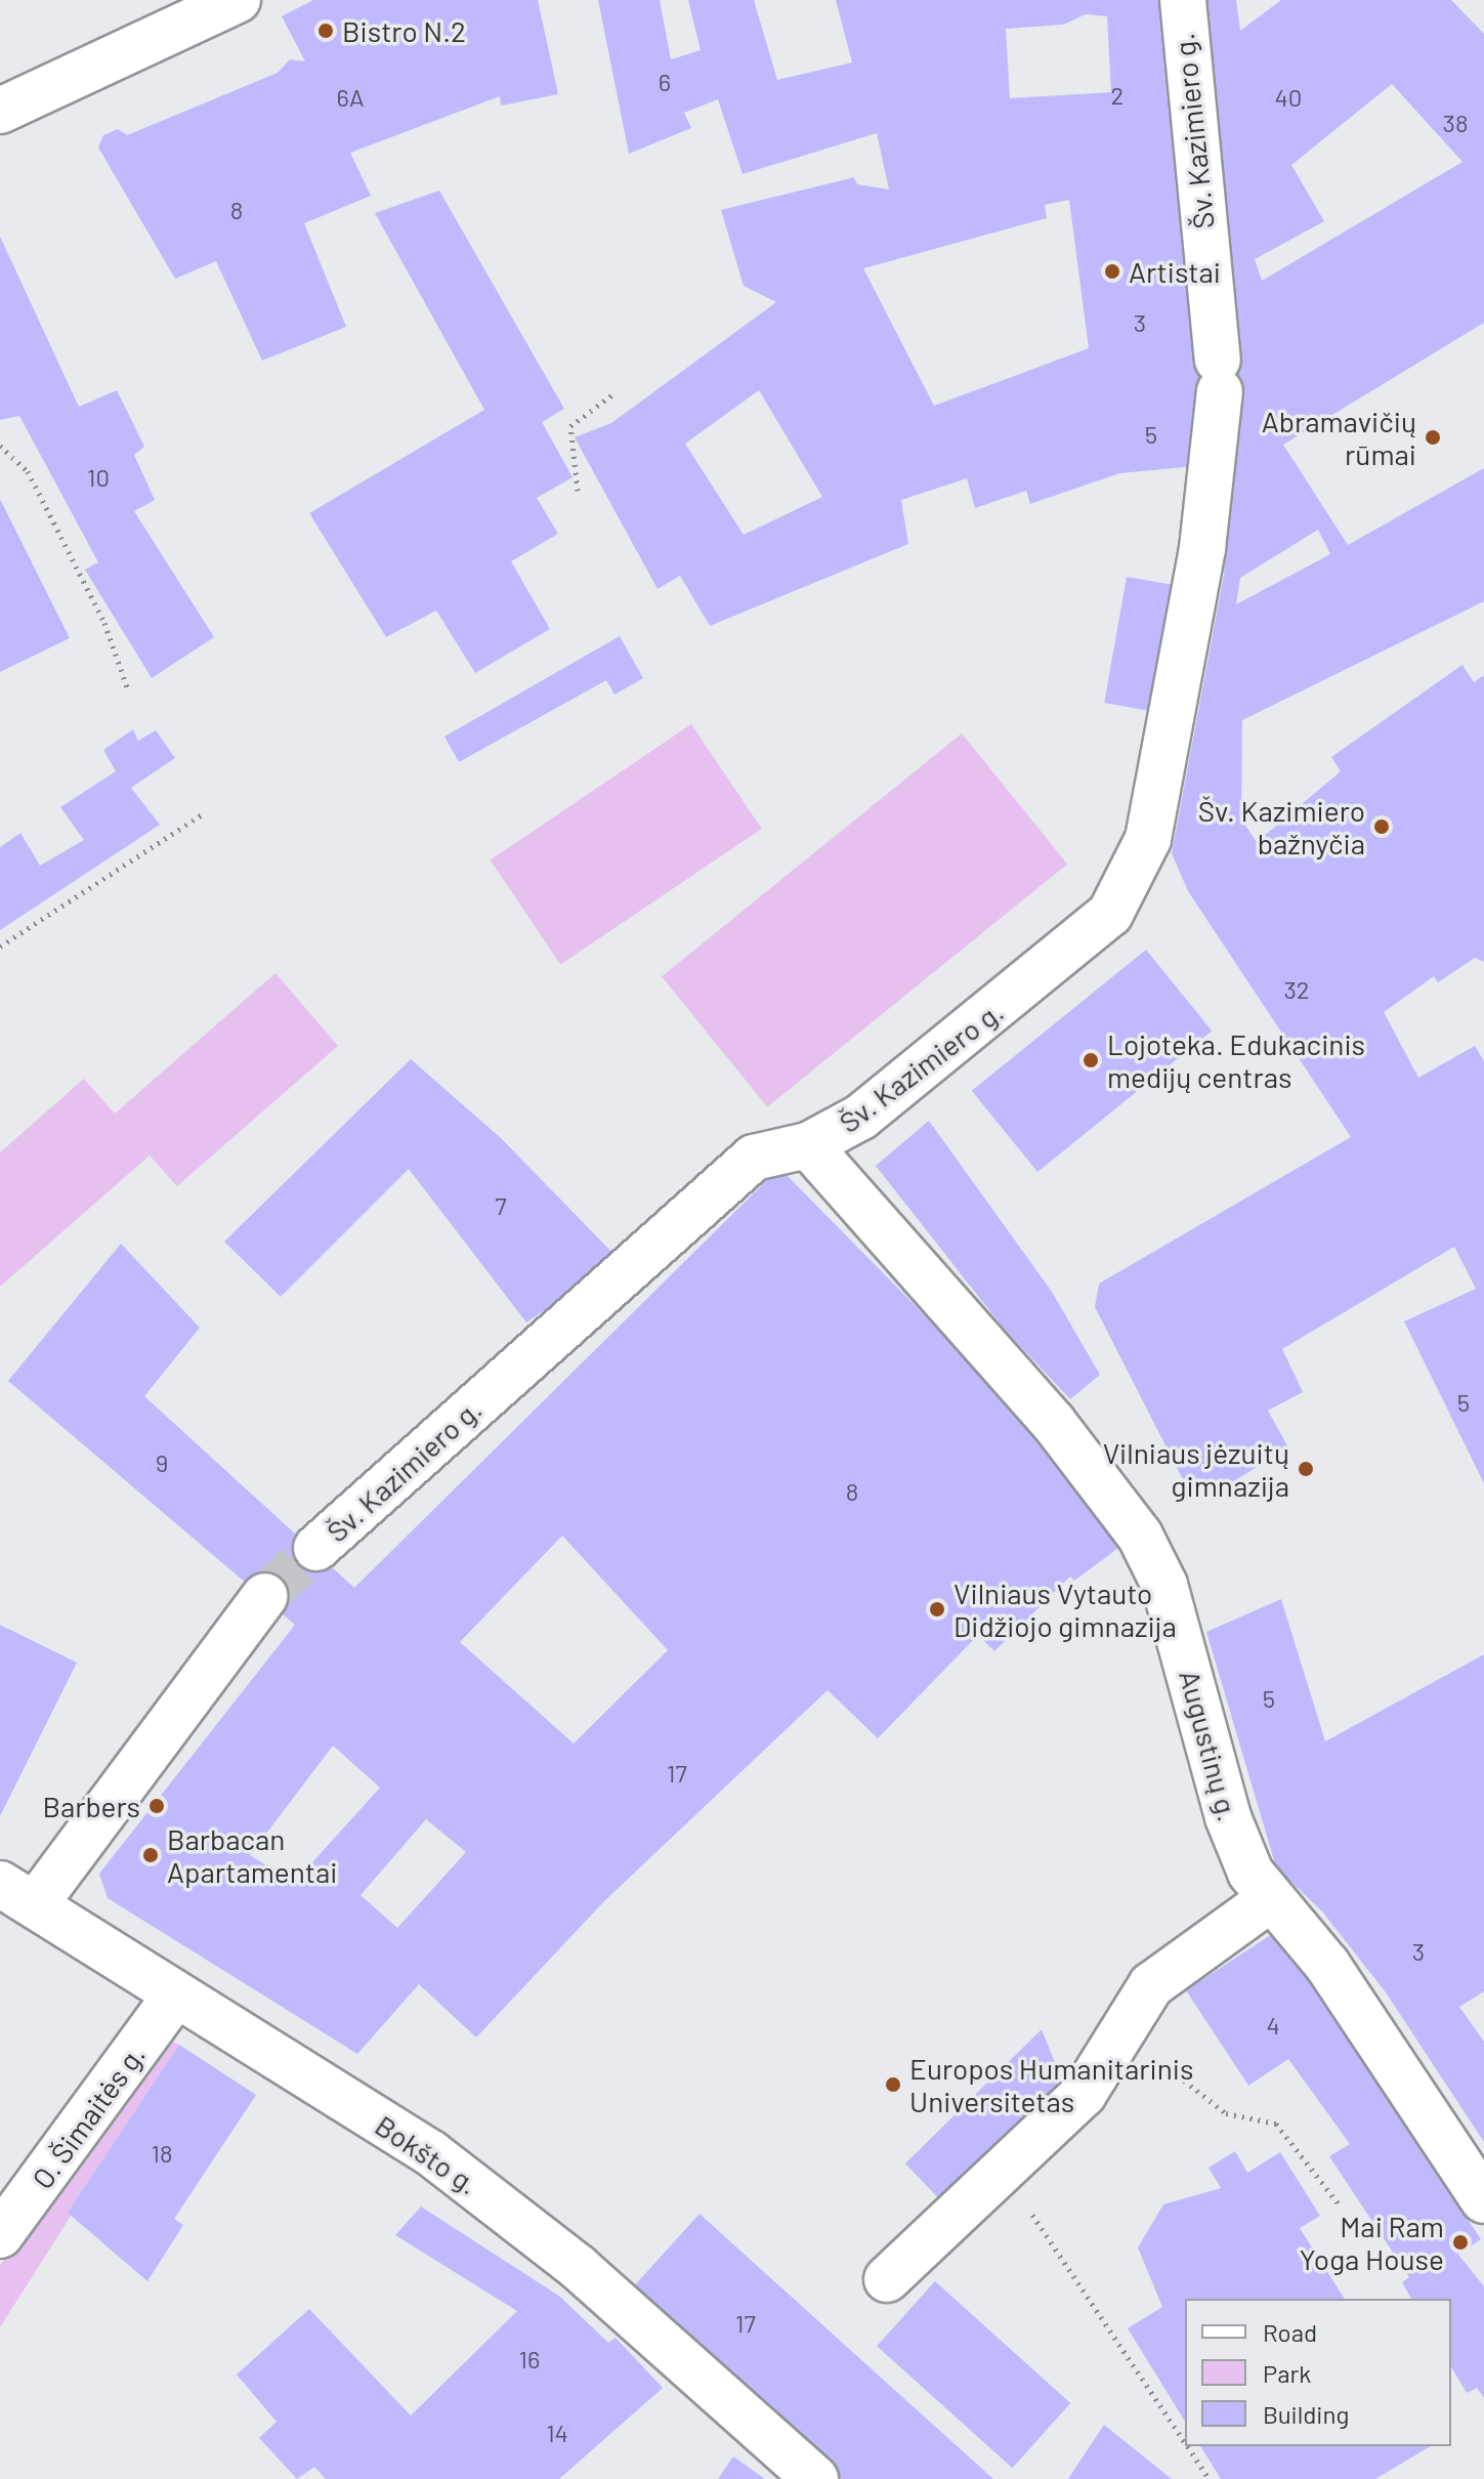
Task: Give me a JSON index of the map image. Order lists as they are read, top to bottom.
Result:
{
  "streets": {
    "street": [
      "Šv. Kazimiero g.",
      "Augustinų g.",
      "O. Šimaitės g.",
      "Bokšto g."
    ]
  },
  "crossings": [
    ["Šv. Kazimiero g.", "Augustinų g."],
    ["O. Šimaitės g.", "Bokšto g."]
  ],
  "places": [
    "Bistro N.2",
    "Artistai",
    "Abramavičių rūmai",
    "Šv. Kazimiero bažnyčia",
    "Lojoteka. Edukacinis medijų centras",
    "Vilniaus jėzuitų gimnazija",
    "Vilniaus Vytauto Didžiojo gimnazija",
    "Barbers",
    "Barbacan Apartamentai",
    "Europos Humanitarinis Universitetas",
    "Mai Ram Yoga House"
  ],
  "house_numbers": [
    "6",
    "2",
    "6A",
    "40",
    "38",
    "8",
    "3",
    "5",
    "10",
    "32",
    "7",
    "5",
    "9",
    "8",
    "5",
    "17",
    "3",
    "4",
    "18",
    "17",
    "16",
    "14"
  ],
  "legend": ["Road", "Park", "Building"]
}
